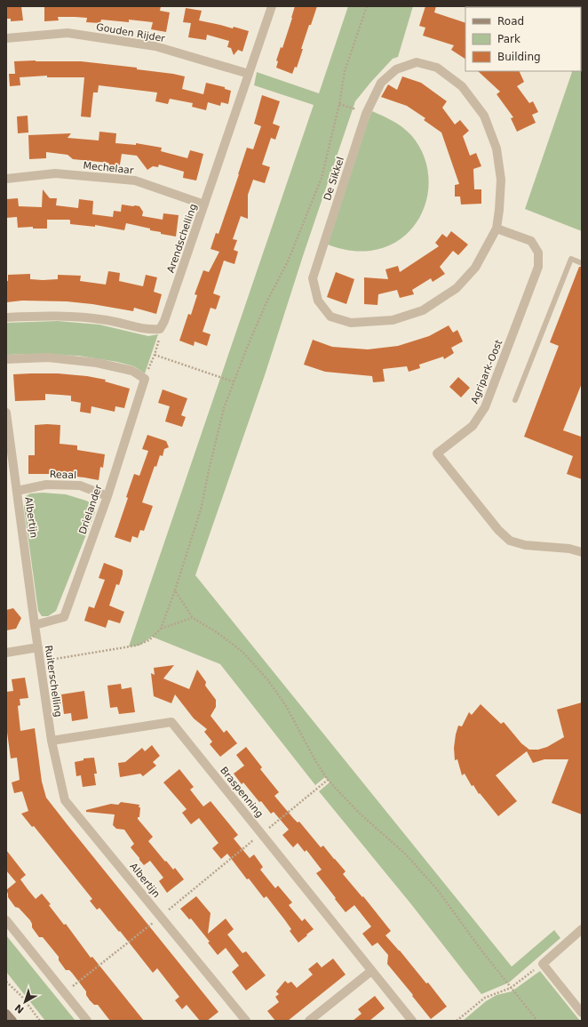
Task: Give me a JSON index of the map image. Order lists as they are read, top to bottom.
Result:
{
  "streets": {
    "street": [
      "Gouden Rijder",
      "Mechelaar",
      "De Sikkel",
      "Arendschelling",
      "Agripark-Oost",
      "Reaal",
      "Drielander",
      "Albertijn",
      "Ruiterschelling",
      "Braspenning"
    ]
  },
  "crossings": [
    ["Gouden Rijder", "Arendschelling"],
    ["Mechelaar", "Arendschelling"],
    ["De Sikkel", "Agripark-Oost"],
    ["Reaal", "Drielander"],
    ["Reaal", "Albertijn"],
    ["Drielander", "Albertijn"],
    ["Drielander", "Ruiterschelling"],
    ["Albertijn", "Ruiterschelling"],
    ["Albertijn", "Braspenning"],
    ["Ruiterschelling", "Braspenning"]
  ],
  "legend": ["Road", "Park", "Building"],
  "north": "bottom left"
}
